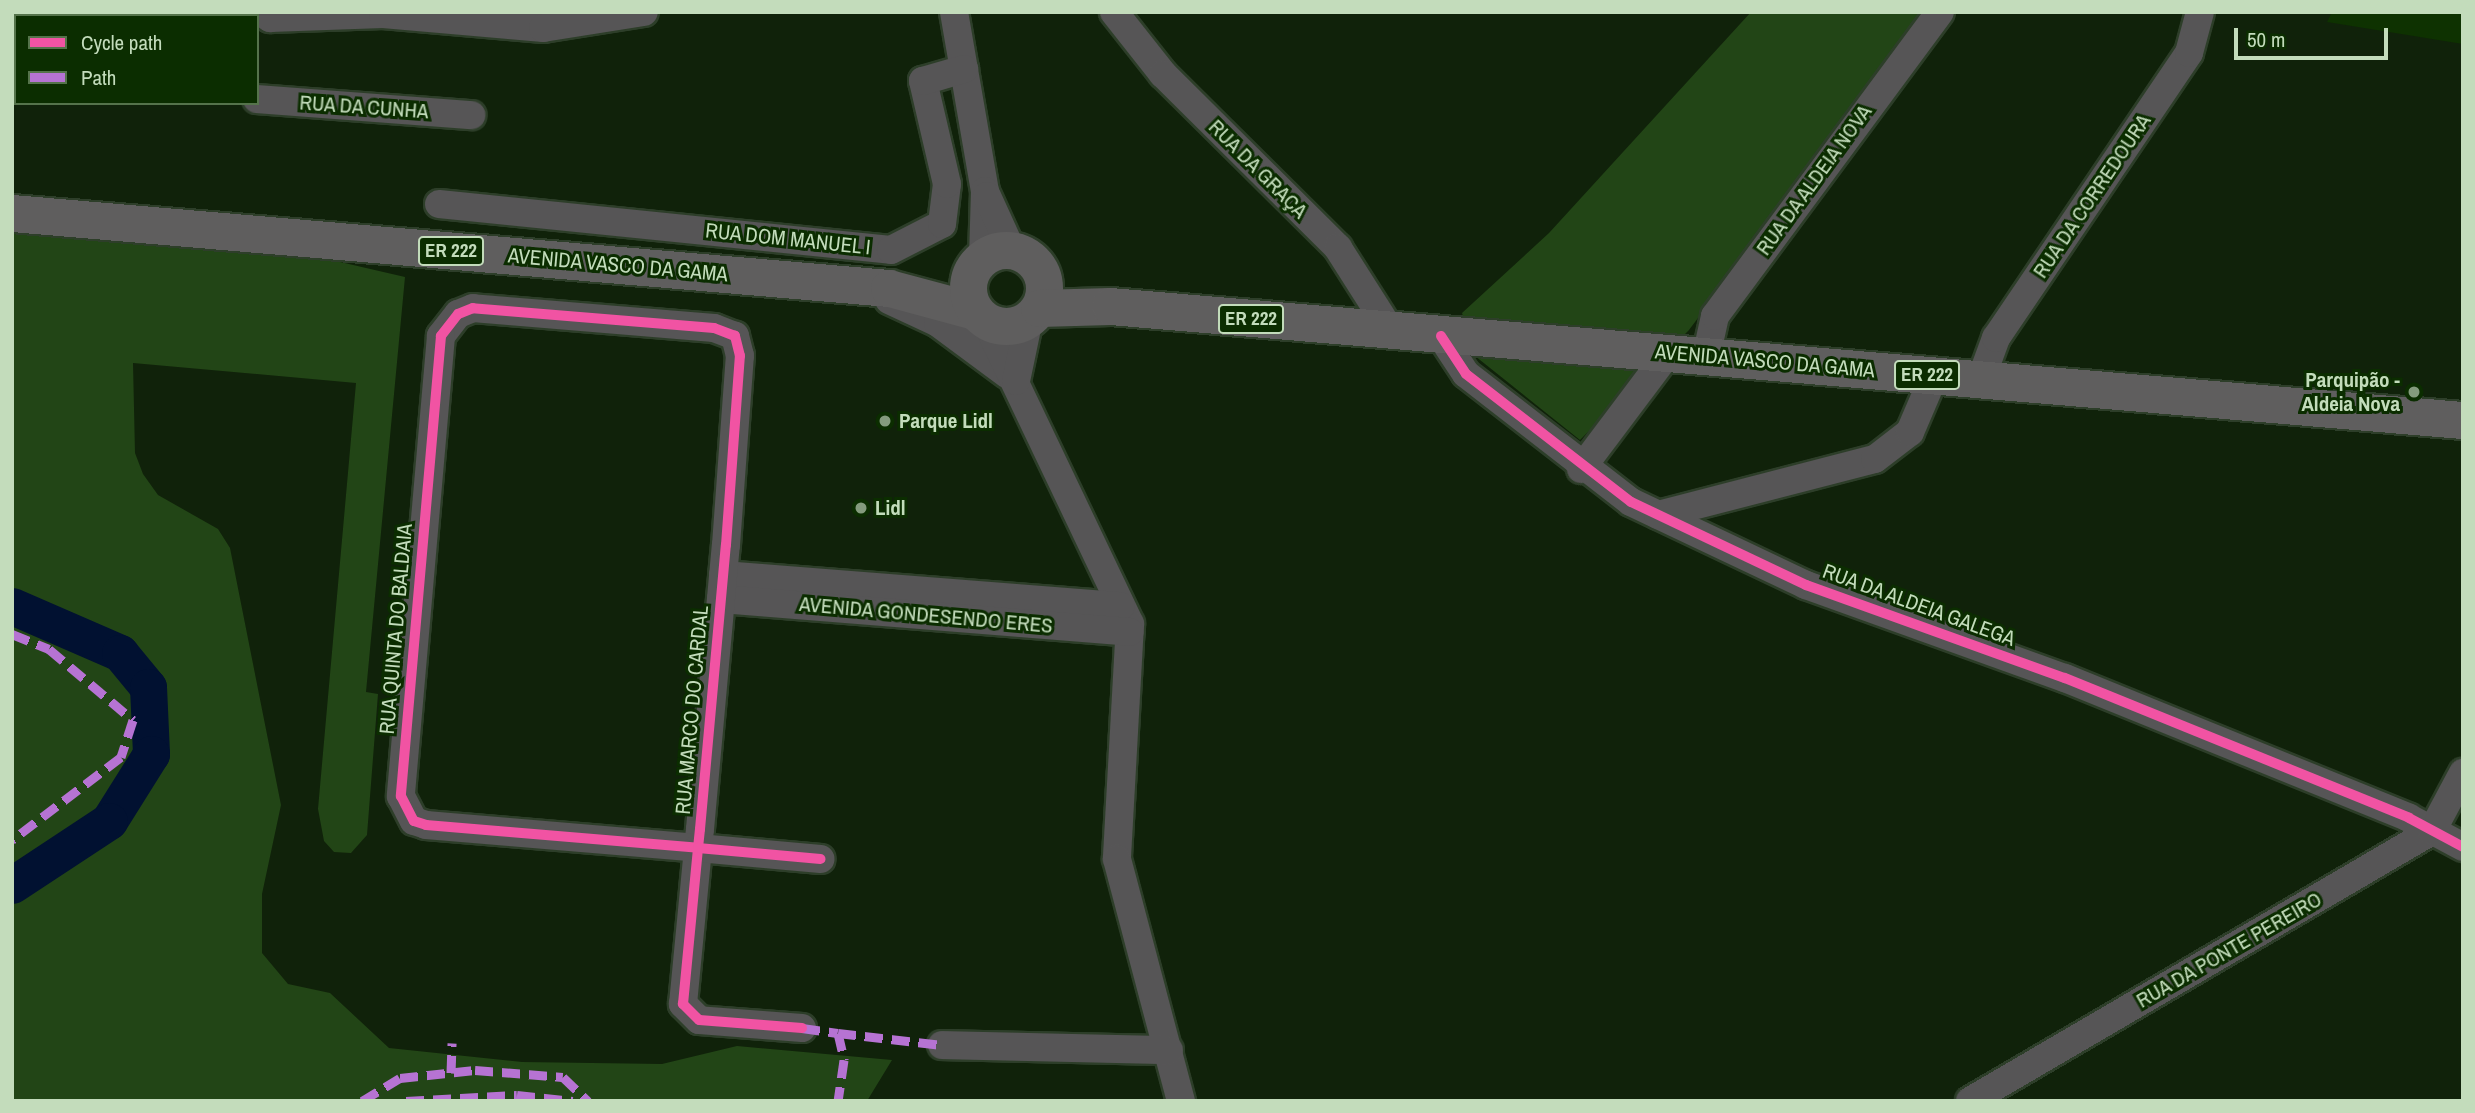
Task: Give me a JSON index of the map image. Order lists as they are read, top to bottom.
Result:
{
  "streets": {
    "main road": ["ER 222", "AVENIDA VASCO DA GAMA"],
    "street": [
      "RUA DA CUNHA",
      "RUA DA GRAÇA",
      "RUA DA ALDEIA NOVA",
      "RUA DA CORREDOURA",
      "RUA DOM MANUEL I",
      "RUA DA ALDEIA GALEGA",
      "AVENIDA GONDESENDO ERES",
      "RUA QUINTA DO BALDAIA",
      "RUA MARCO DO CARDAL",
      "RUA DA PONTE PEREIRO"
    ]
  },
  "crossings": [
    ["RUA DA GRAÇA", "AVENIDA VASCO DA GAMA"],
    ["RUA DA ALDEIA NOVA", "AVENIDA VASCO DA GAMA"],
    ["RUA DA CORREDOURA", "AVENIDA VASCO DA GAMA"],
    ["AVENIDA VASCO DA GAMA", "RUA DA ALDEIA GALEGA"],
    ["RUA DA ALDEIA GALEGA", "RUA DA PONTE PEREIRO"],
    ["AVENIDA GONDESENDO ERES", "RUA MARCO DO CARDAL"],
    ["RUA QUINTA DO BALDAIA", "RUA MARCO DO CARDAL"]
  ],
  "places": ["Parquipão - Aldeia Nova", "Parque Lidl", "Lidl"],
  "legend": ["Cycle path", "Path"],
  "scale_bar": "50 m"
}
